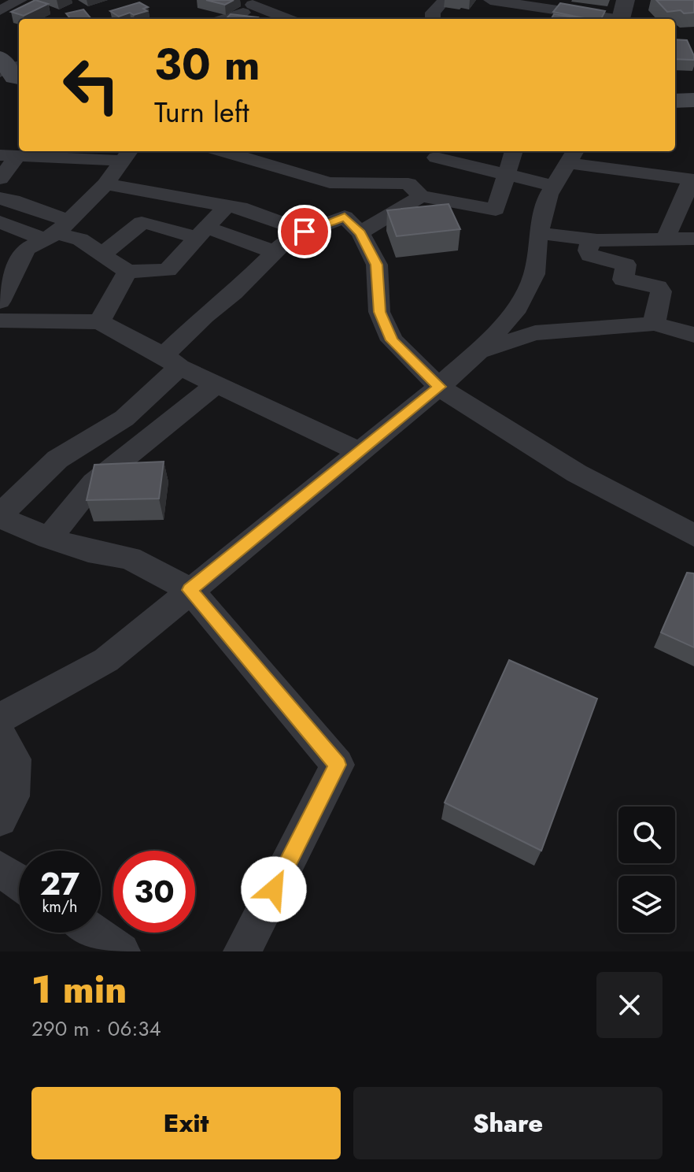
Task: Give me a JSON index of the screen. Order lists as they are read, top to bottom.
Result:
{
  "page": {
    "turn": ["30 m", "Turn left"],
    "speed": "27 km/h",
    "limit": "30",
    "heading": ["1 min", "290 m · 06:34"],
    "buttons": ["Exit", "Share"]
  }
}
